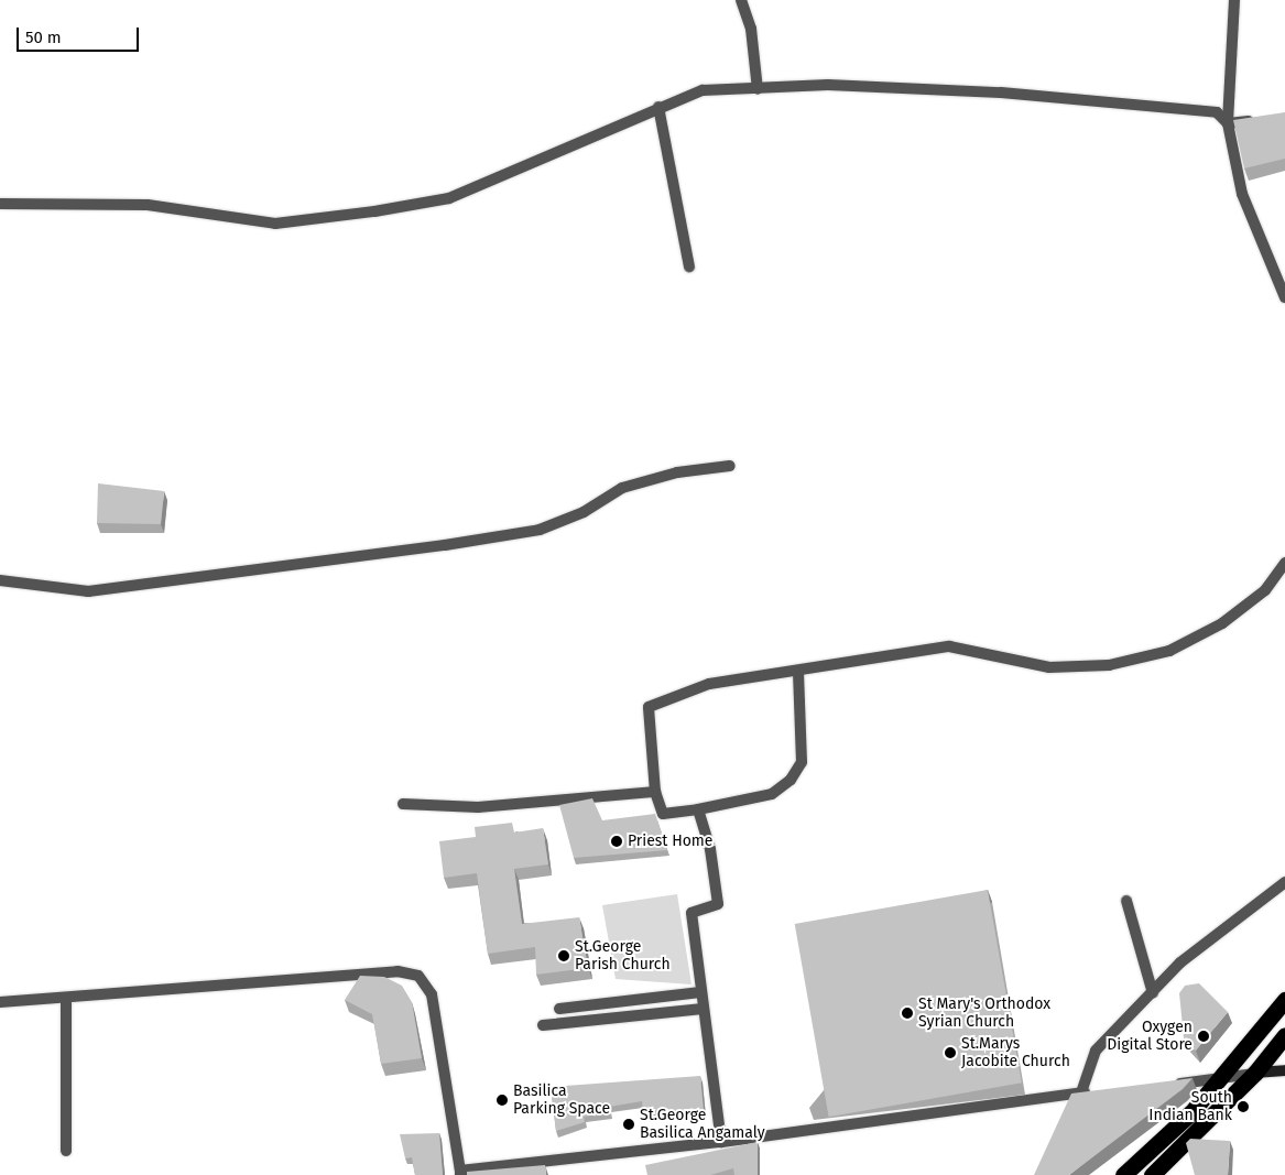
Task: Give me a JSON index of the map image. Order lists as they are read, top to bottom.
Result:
{
  "places": [
    "Priest Home",
    "St.George Parish Church",
    "St Mary's Orthodox Syrian Church",
    "Oxygen Digital Store",
    "St.Marys Jacobite Church",
    "Basilica Parking Space",
    "South Indian Bank",
    "St.George Basilica Angamaly"
  ],
  "scale_bar": "50 m"
}
